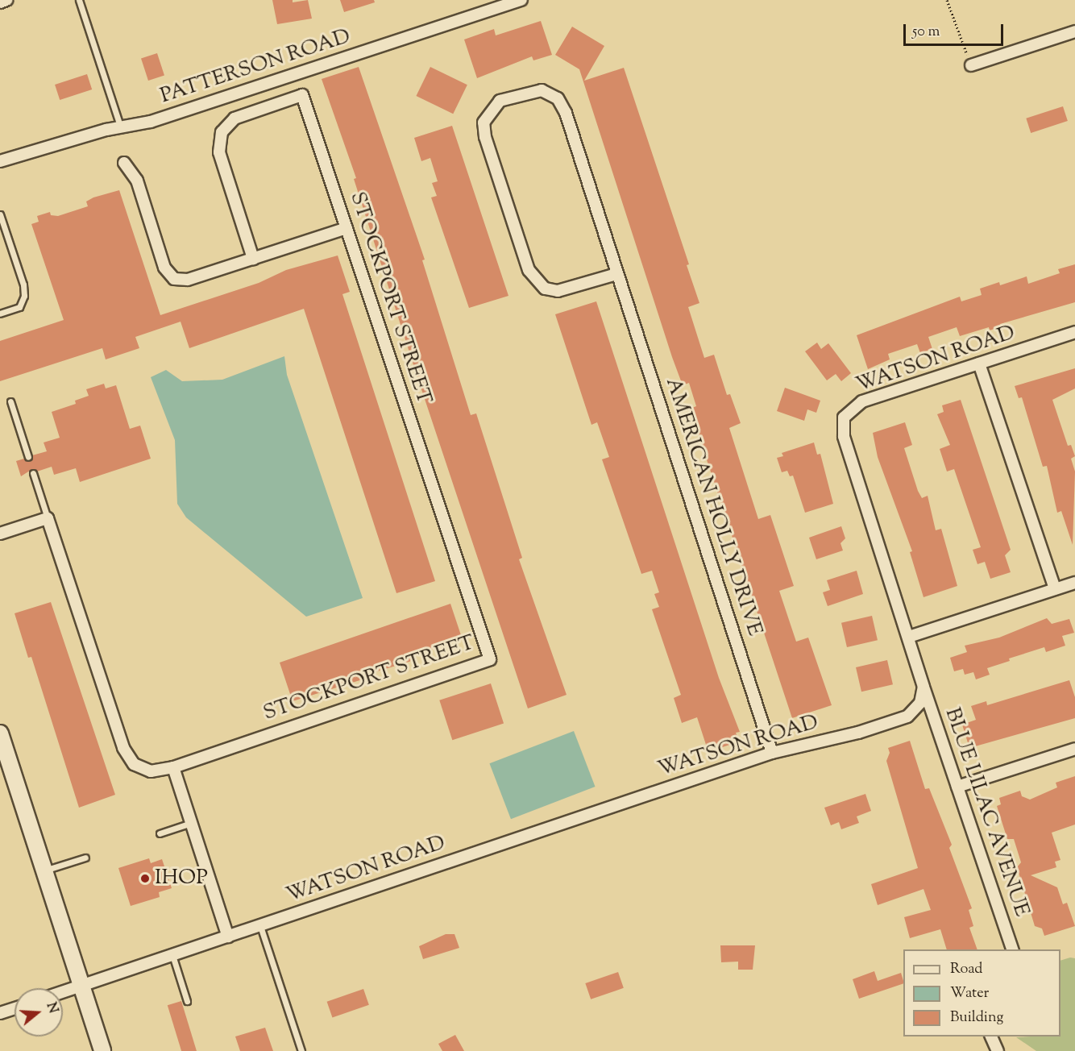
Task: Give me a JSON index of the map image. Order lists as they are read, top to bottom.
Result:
{
  "streets": {
    "street": [
      "PATTERSON ROAD",
      "STOCKPORT STREET",
      "WATSON ROAD",
      "AMERICAN HOLLY DRIVE",
      "BLUE LILAC AVENUE"
    ]
  },
  "crossings": [
    ["WATSON ROAD", "AMERICAN HOLLY DRIVE"],
    ["WATSON ROAD", "BLUE LILAC AVENUE"]
  ],
  "places": ["IHOP"],
  "legend": ["Road", "Water", "Building"],
  "scale_bar": "50 m",
  "north": "right"
}
